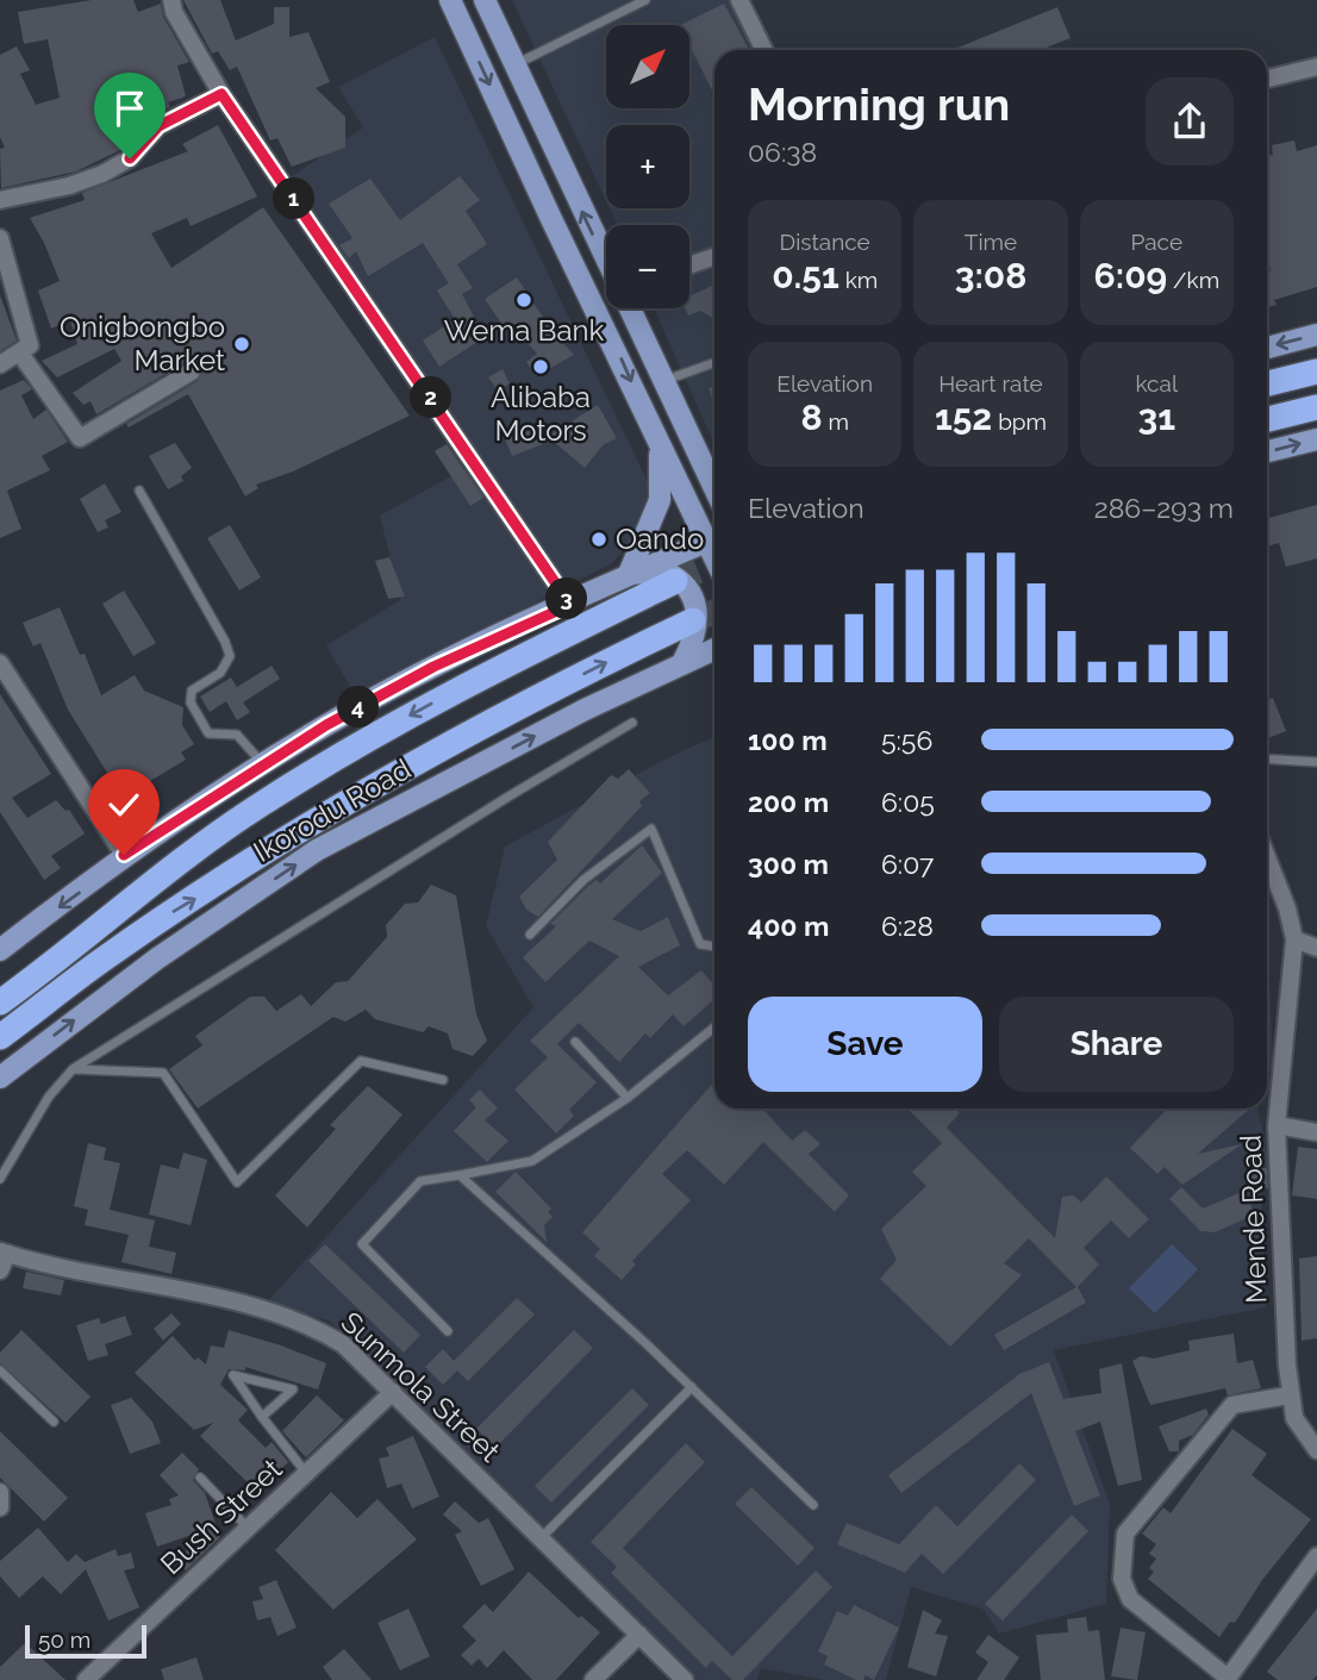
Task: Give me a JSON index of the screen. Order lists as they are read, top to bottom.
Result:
{
  "streets": {
    "highway": ["Ikorodu Road"],
    "street": ["Mende Road", "Sunmola Street", "Bush Street"]
  },
  "crossings": [
    ["Sunmola Street", "Bush Street"]
  ],
  "places": [
    "Wema Bank",
    "Onigbongbo Market",
    "Alibaba Motors",
    "Oando"
  ],
  "scale_bar": "50 m",
  "north": "top right",
  "page": {
    "map_buttons": ["+", "−"],
    "heading": ["Morning run", "06:38"],
    "pins": [
      "1",
      "2",
      "3",
      "4"
    ],
    "stats": [
      ["Distance", "0.51 km"],
      ["Time", "3:08"],
      ["Pace", "6:09 /km"],
      ["Elevation", "8 m"],
      ["Heart rate", "152 bpm"],
      ["kcal", "31"]
    ],
    "chart": ["Elevation", "286–293 m"],
    "list": [
      {
        "name": "100 m",
        "note": "5:56"
      },
      {
        "name": "200 m",
        "note": "6:05"
      },
      {
        "name": "300 m",
        "note": "6:07"
      },
      {
        "name": "400 m",
        "note": "6:28"
      }
    ],
    "buttons": ["Save", "Share"],
    "scale": "50 m"
  }
}
